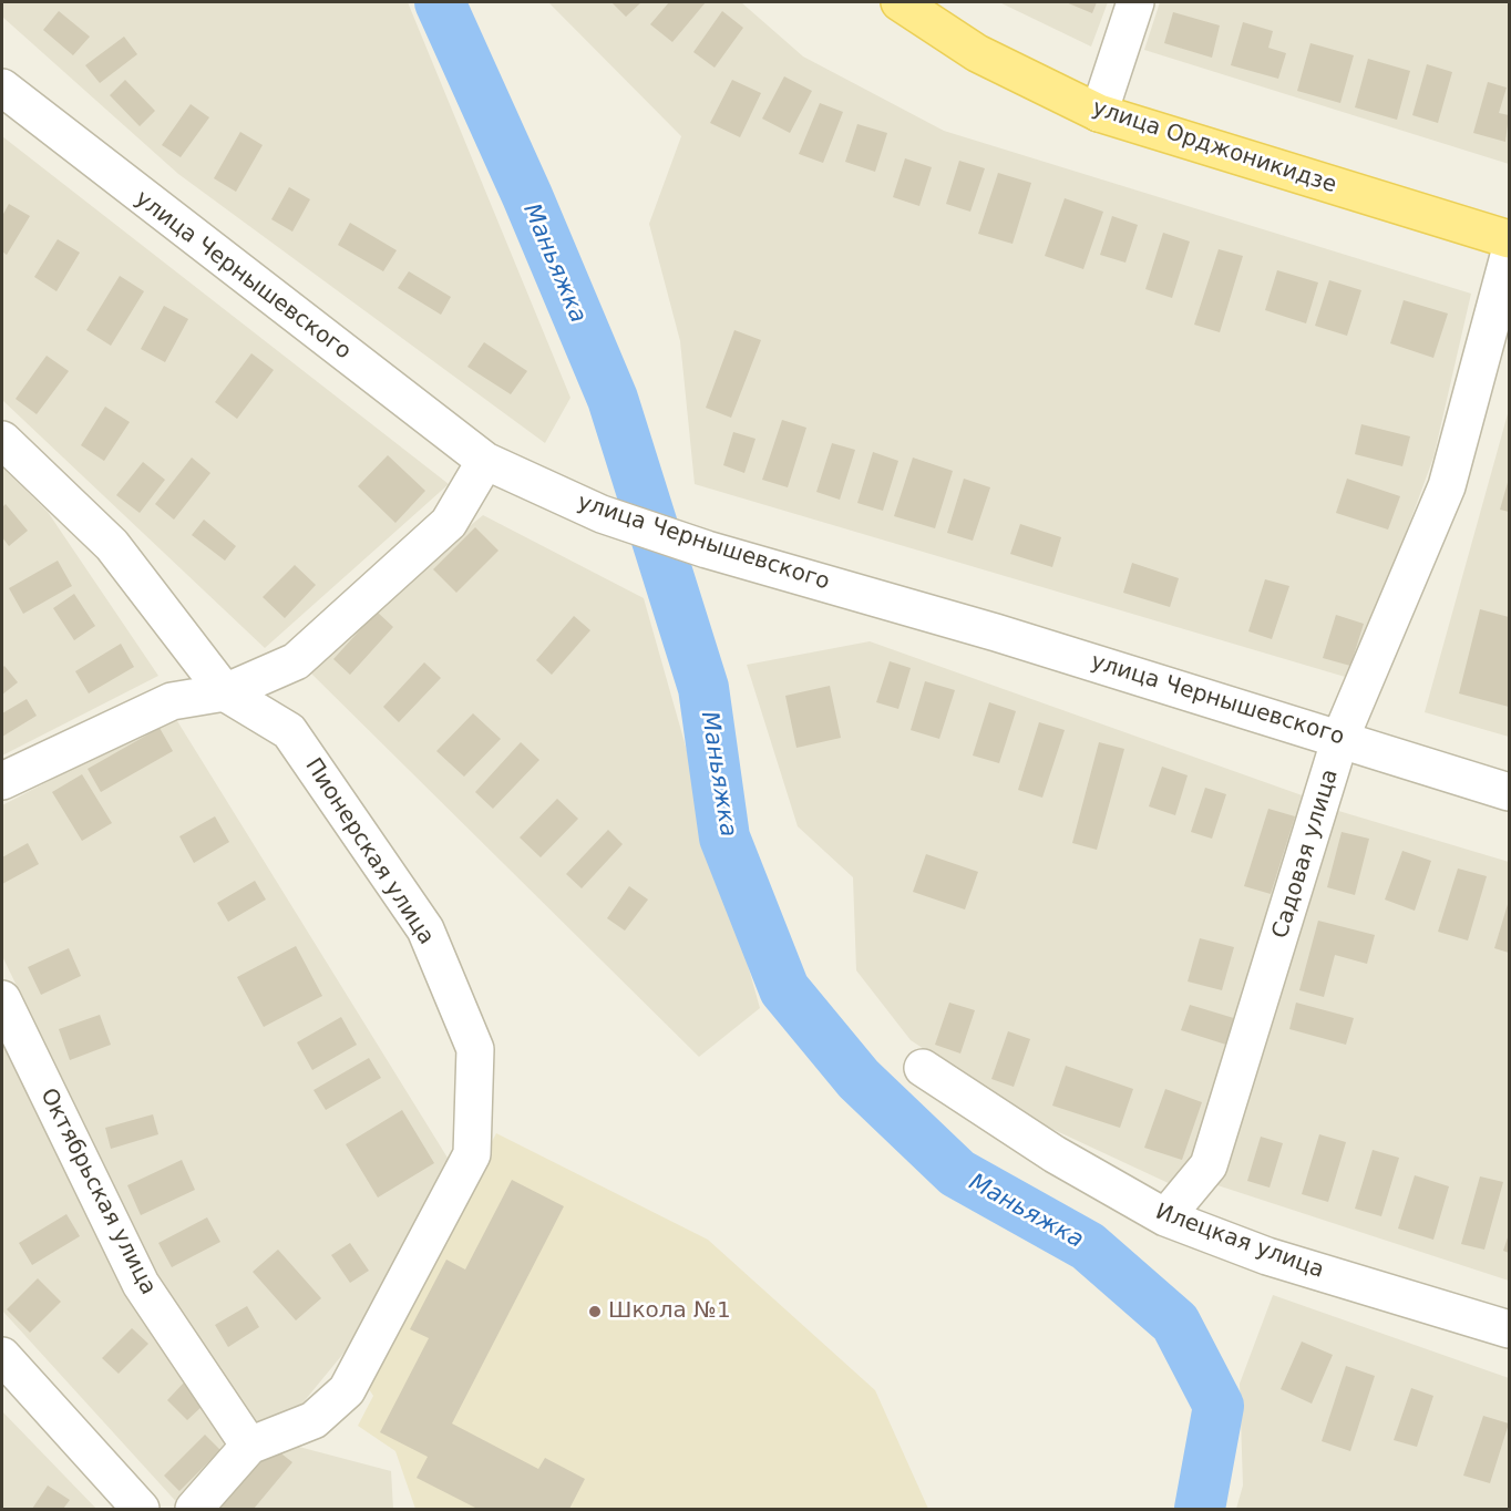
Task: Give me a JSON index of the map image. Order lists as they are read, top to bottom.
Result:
{
  "streets": {
    "main road": ["улица Орджоникидзе"],
    "street": [
      "улица Чернышевского",
      "Пионерская улица",
      "Садовая улица",
      "Октябрьская улица",
      "Илецкая улица"
    ]
  },
  "crossings": [
    ["улица Чернышевского", "Садовая улица"],
    ["Пионерская улица", "Октябрьская улица"],
    ["Садовая улица", "Илецкая улица"]
  ],
  "water": ["Маньяжка"],
  "places": ["Школа №1"]
}
